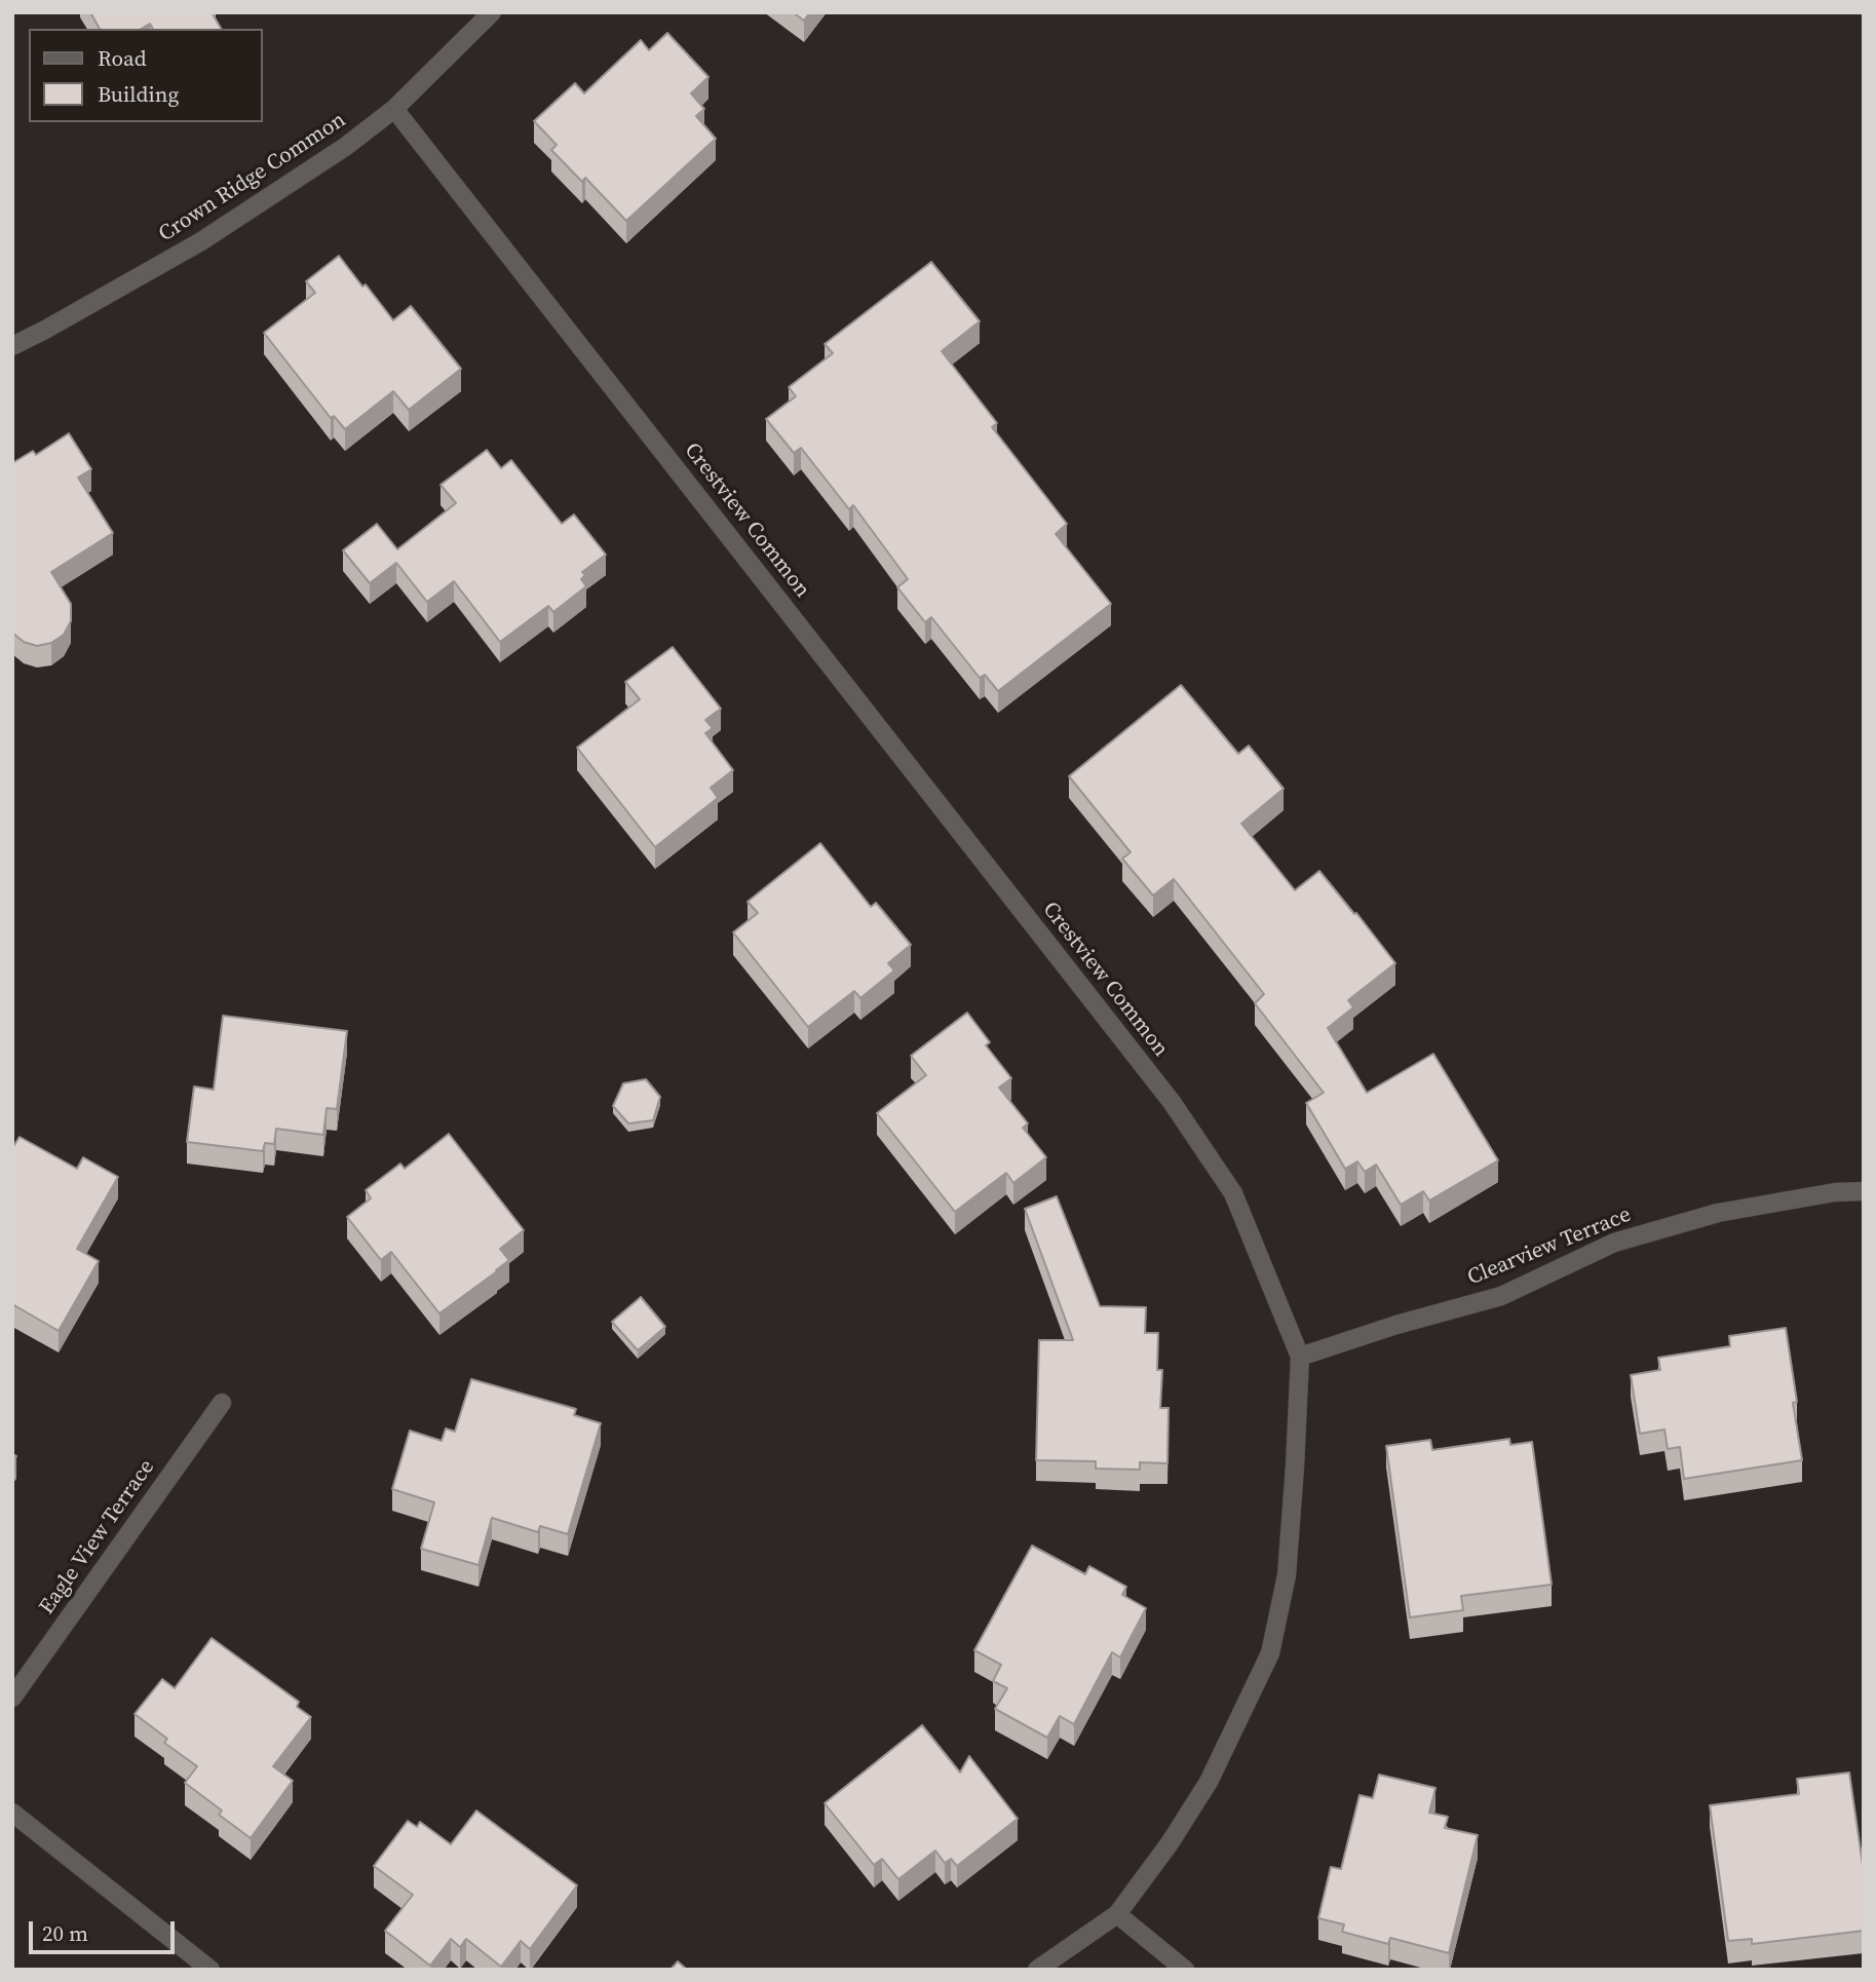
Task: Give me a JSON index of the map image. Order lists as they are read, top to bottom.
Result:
{
  "streets": {
    "street": [
      "Crown Ridge Common",
      "Crestview Common",
      "Clearview Terrace",
      "Eagle View Terrace"
    ]
  },
  "crossings": [
    ["Crown Ridge Common", "Crestview Common"],
    ["Crestview Common", "Clearview Terrace"]
  ],
  "legend": ["Road", "Building"],
  "scale_bar": "20 m"
}
